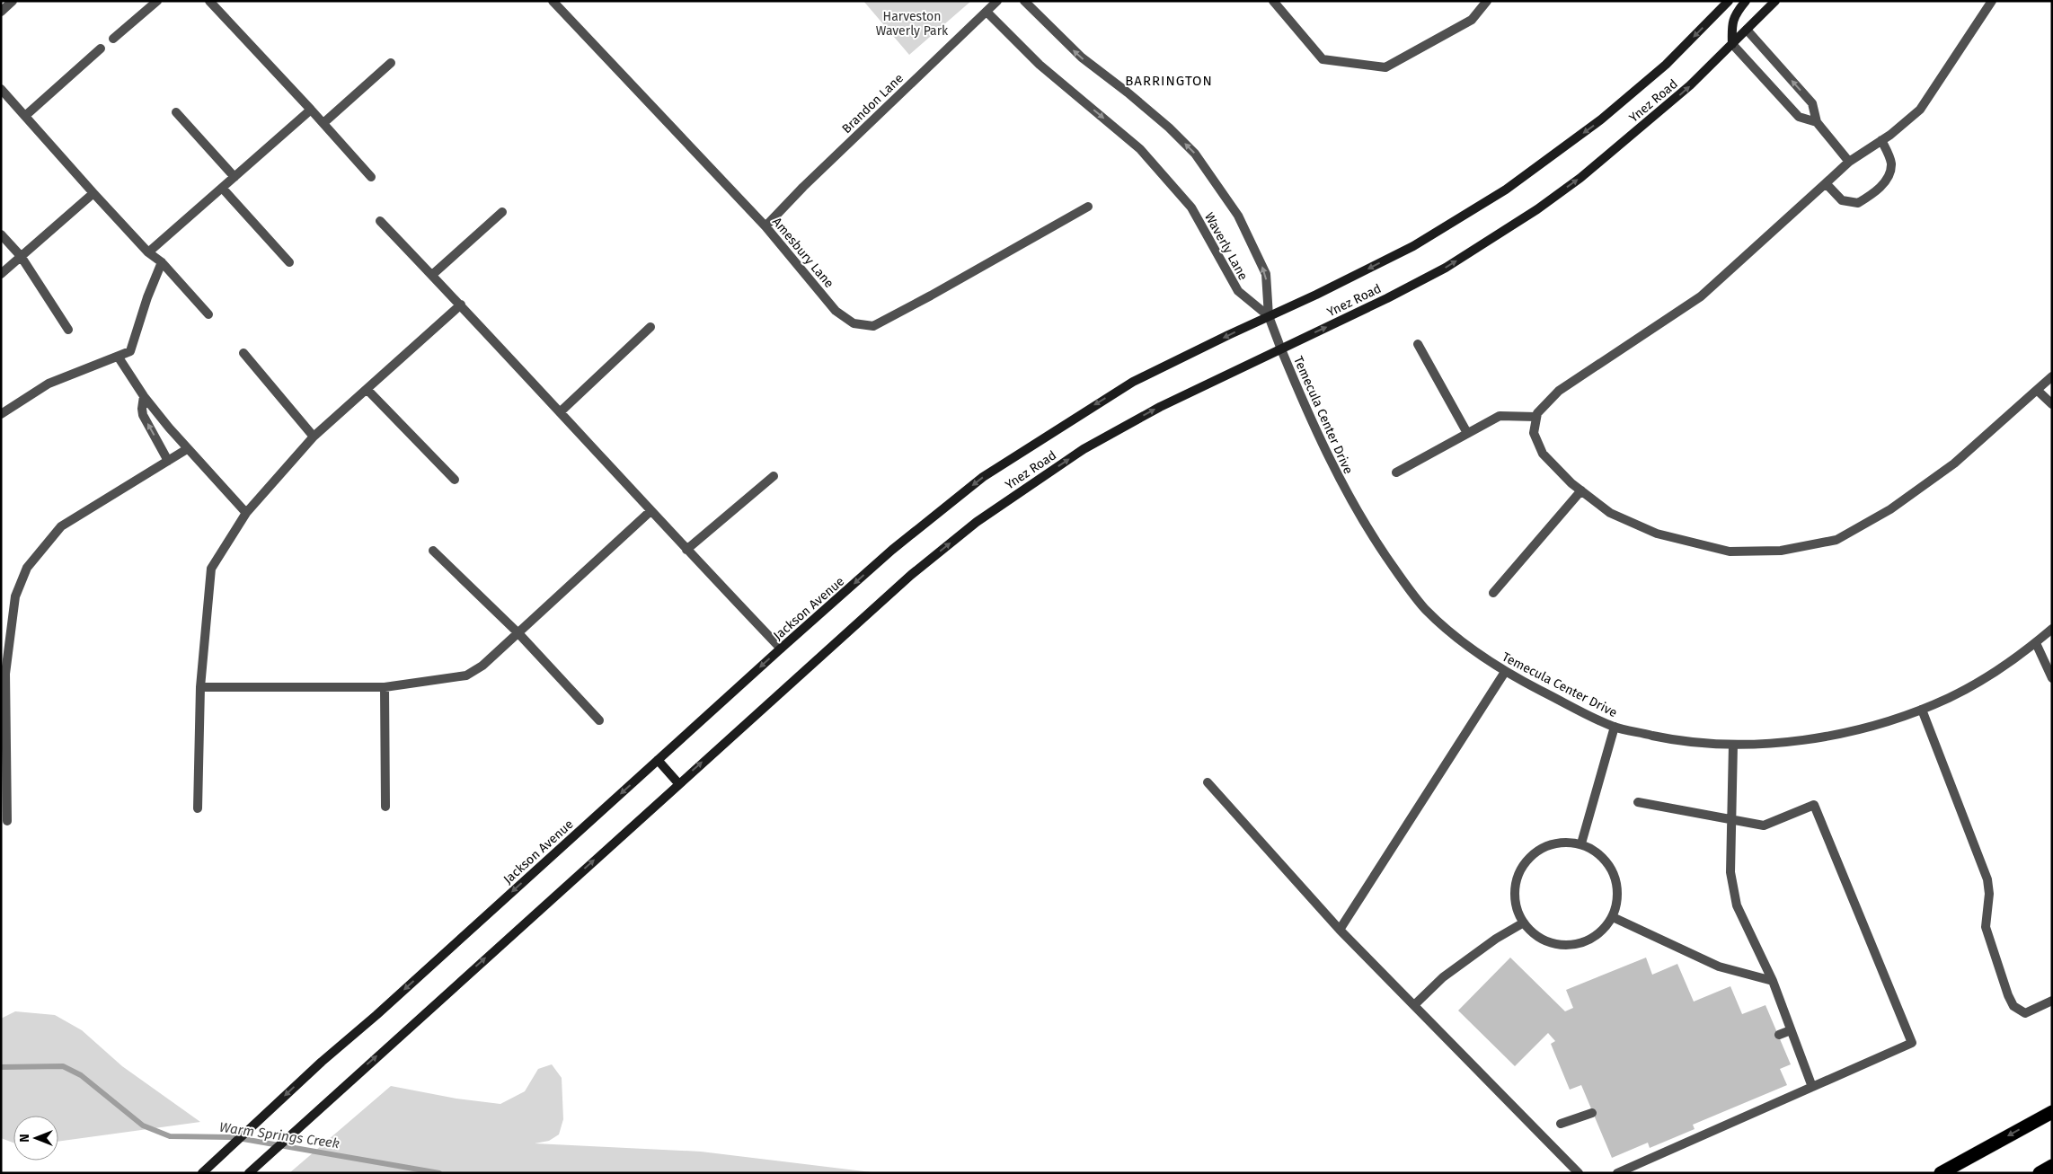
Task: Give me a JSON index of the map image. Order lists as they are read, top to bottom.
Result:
{
  "streets": {
    "main road": ["Ynez Road", "Jackson Avenue"],
    "street": [
      "Brandon Lane",
      "Waverly Lane",
      "Amesbury Lane",
      "Temecula Center Drive"
    ]
  },
  "crossings": [
    ["Ynez Road", "Waverly Lane"],
    ["Ynez Road", "Temecula Center Drive"],
    ["Ynez Road", "Jackson Avenue"],
    ["Brandon Lane", "Waverly Lane"],
    ["Brandon Lane", "Amesbury Lane"],
    ["Waverly Lane", "Temecula Center Drive"]
  ],
  "districts": ["BARRINGTON"],
  "water": ["Warm Springs Creek"],
  "parks": ["Harveston Waverly Park"],
  "north": "left"
}
